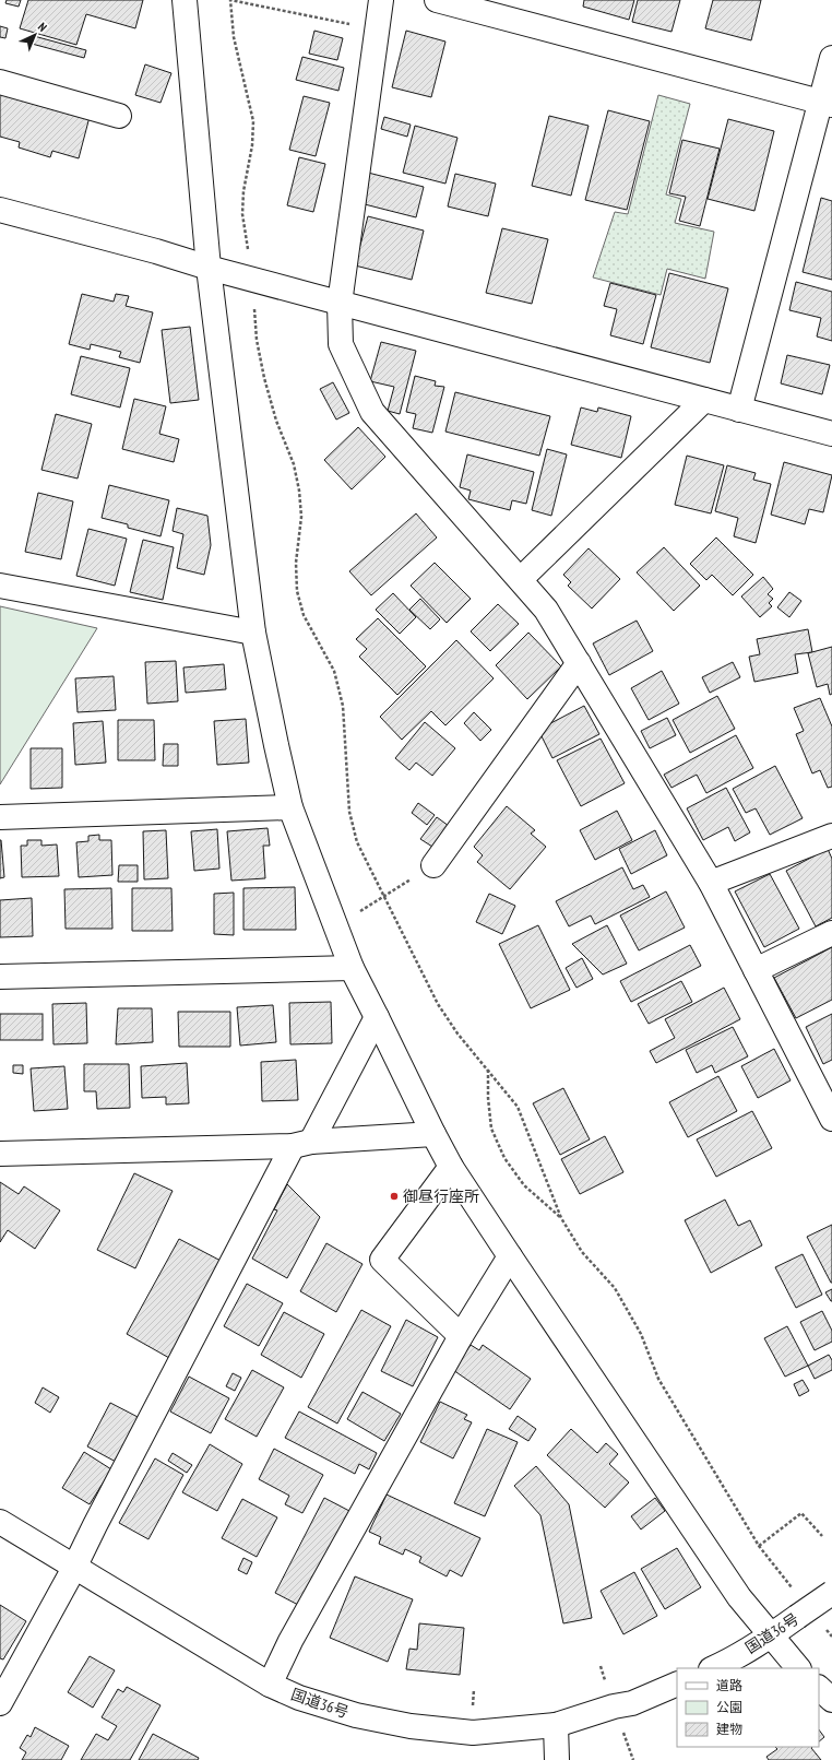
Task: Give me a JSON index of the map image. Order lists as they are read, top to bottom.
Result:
{
  "streets": {
    "main road": ["国道36号"]
  },
  "places": ["御昼行座所"],
  "legend": ["道路", "公園", "建物"],
  "north": "top right"
}
